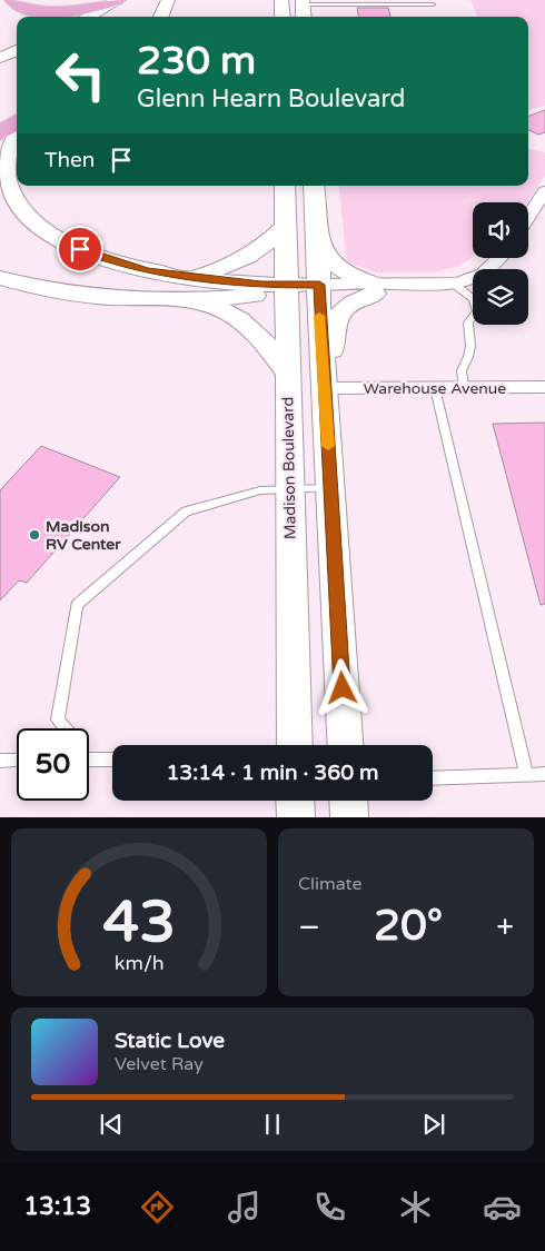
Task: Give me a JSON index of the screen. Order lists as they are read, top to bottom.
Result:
{
  "streets": {
    "main road": ["Madison Boulevard"],
    "street": ["Warehouse Avenue"]
  },
  "places": ["Madison RV Center"],
  "page": {
    "turn": ["230 m", "Glenn Hearn Boulevard"],
    "then": "Then",
    "limit": "50",
    "trip": "13:14 · 1 min · 360 m",
    "tile": "Climate",
    "heat": ["−", "20°", "+"],
    "song": ["Static Love", "Velvet Ray"],
    "tabs": "13:13",
    "gauge": ["43", "km/h"]
  }
}
